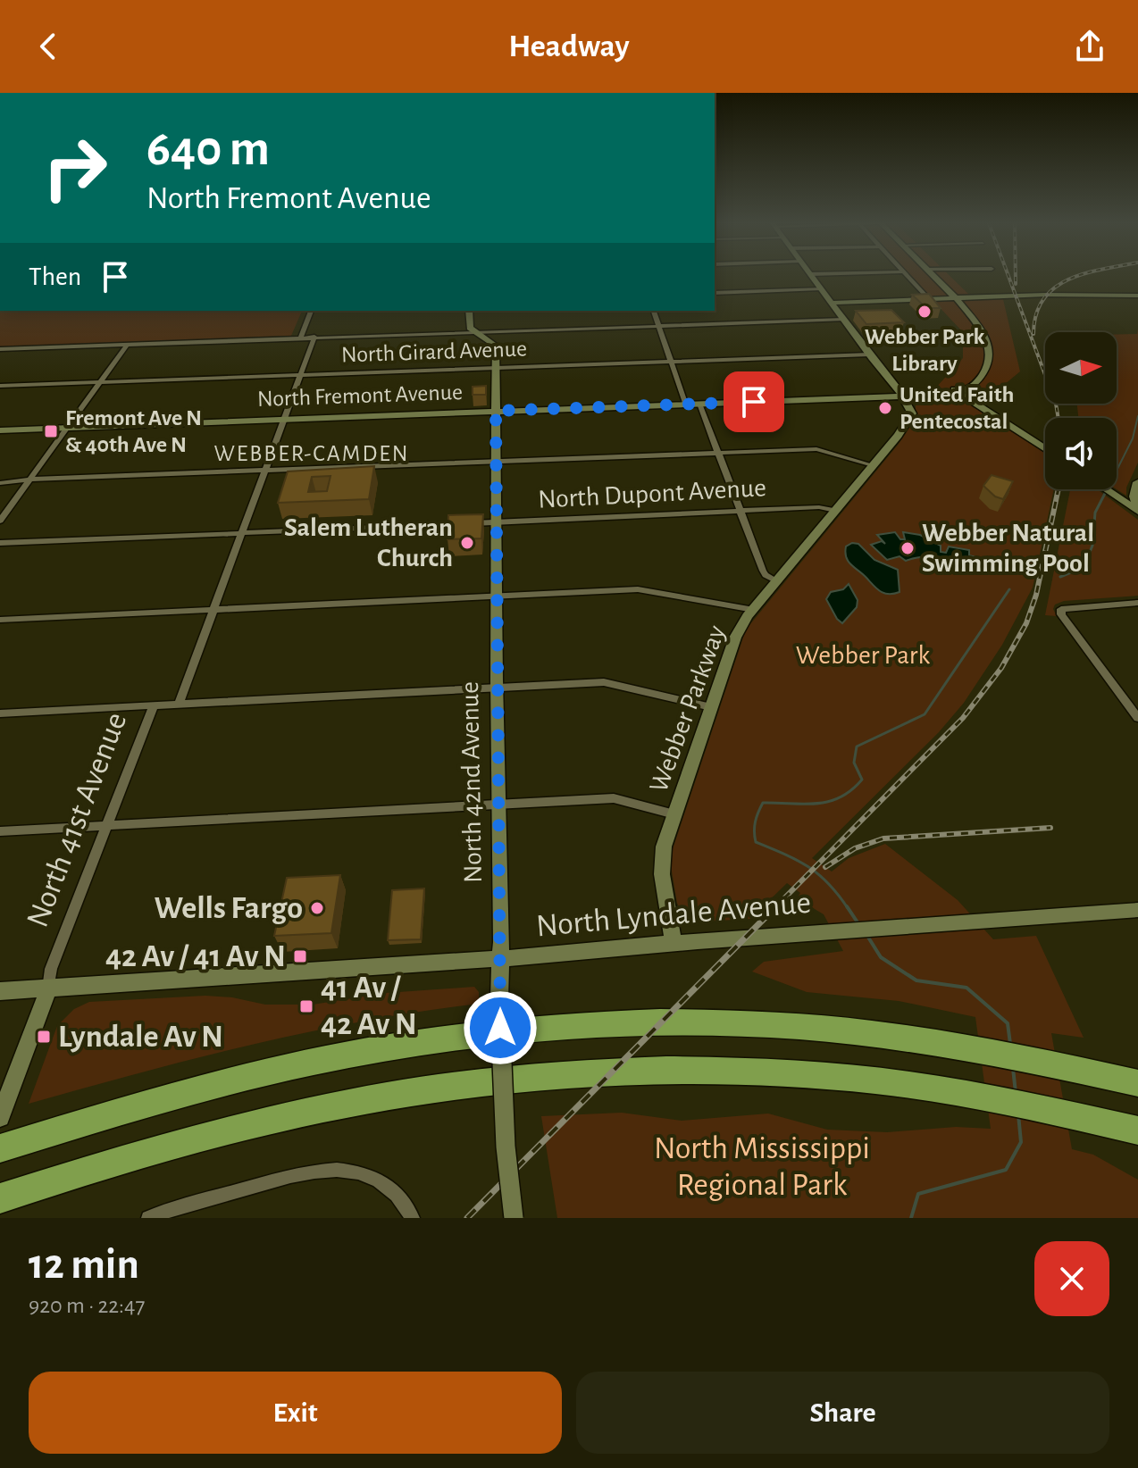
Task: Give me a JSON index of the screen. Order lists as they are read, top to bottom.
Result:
{
  "streets": {
    "street": [
      "North Girard Avenue",
      "North Fremont Avenue",
      "North Dupont Avenue",
      "Webber Parkway",
      "North 42nd Avenue",
      "North 41st Avenue",
      "North Lyndale Avenue"
    ]
  },
  "crossings": [
    ["North Girard Avenue", "North 42nd Avenue"],
    ["North Fremont Avenue", "Webber Parkway"],
    ["North Fremont Avenue", "North 42nd Avenue"],
    ["North Dupont Avenue", "Webber Parkway"],
    ["North Dupont Avenue", "North 42nd Avenue"],
    ["Webber Parkway", "North Lyndale Avenue"],
    ["North 42nd Avenue", "North Lyndale Avenue"],
    ["North 41st Avenue", "North Lyndale Avenue"]
  ],
  "districts": ["WEBBER-CAMDEN"],
  "parks": ["Webber Park", "North Mississippi Regional Park"],
  "places": {
    "other": [
      "Webber Park Library",
      "United Faith Pentecostal",
      "Salem Lutheran Church",
      "Webber Natural Swimming Pool",
      "Wells Fargo"
    ],
    "transit": [
      "Fremont Ave N & 40th Ave N",
      "42 Av / 41 Av N",
      "41 Av / 42 Av N",
      "Lyndale Av N"
    ]
  },
  "north": "right",
  "page": {
    "header": "Headway",
    "turn": ["640 m", "North Fremont Avenue"],
    "then": "Then",
    "heading": ["12 min", "920 m · 22:47"],
    "buttons": ["Exit", "Share"]
  }
}
